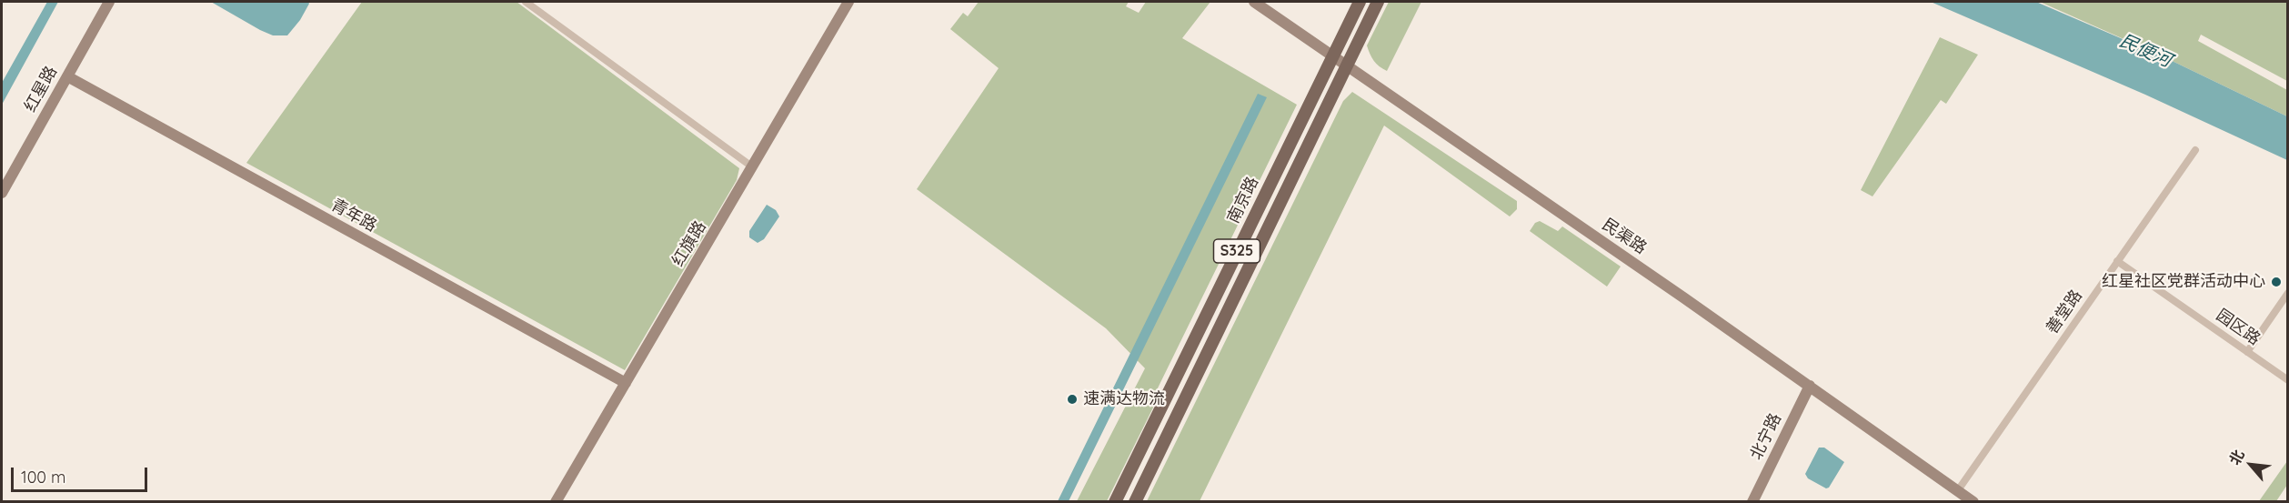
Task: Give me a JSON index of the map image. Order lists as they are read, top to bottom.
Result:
{
  "streets": {
    "main road": ["南京路", "S325"],
    "street": [
      "红星路",
      "青年路",
      "民渠路",
      "红旗路",
      "善堂路",
      "园区路",
      "北宁路"
    ]
  },
  "crossings": [
    ["红星路", "青年路"],
    ["南京路", "民渠路"],
    ["青年路", "红旗路"],
    ["民渠路", "S325"],
    ["民渠路", "善堂路"],
    ["民渠路", "北宁路"],
    ["善堂路", "园区路"]
  ],
  "water": ["民便河"],
  "places": ["红星社区党群活动中心", "速满达物流"],
  "scale_bar": "100 m",
  "north": "top left"
}
